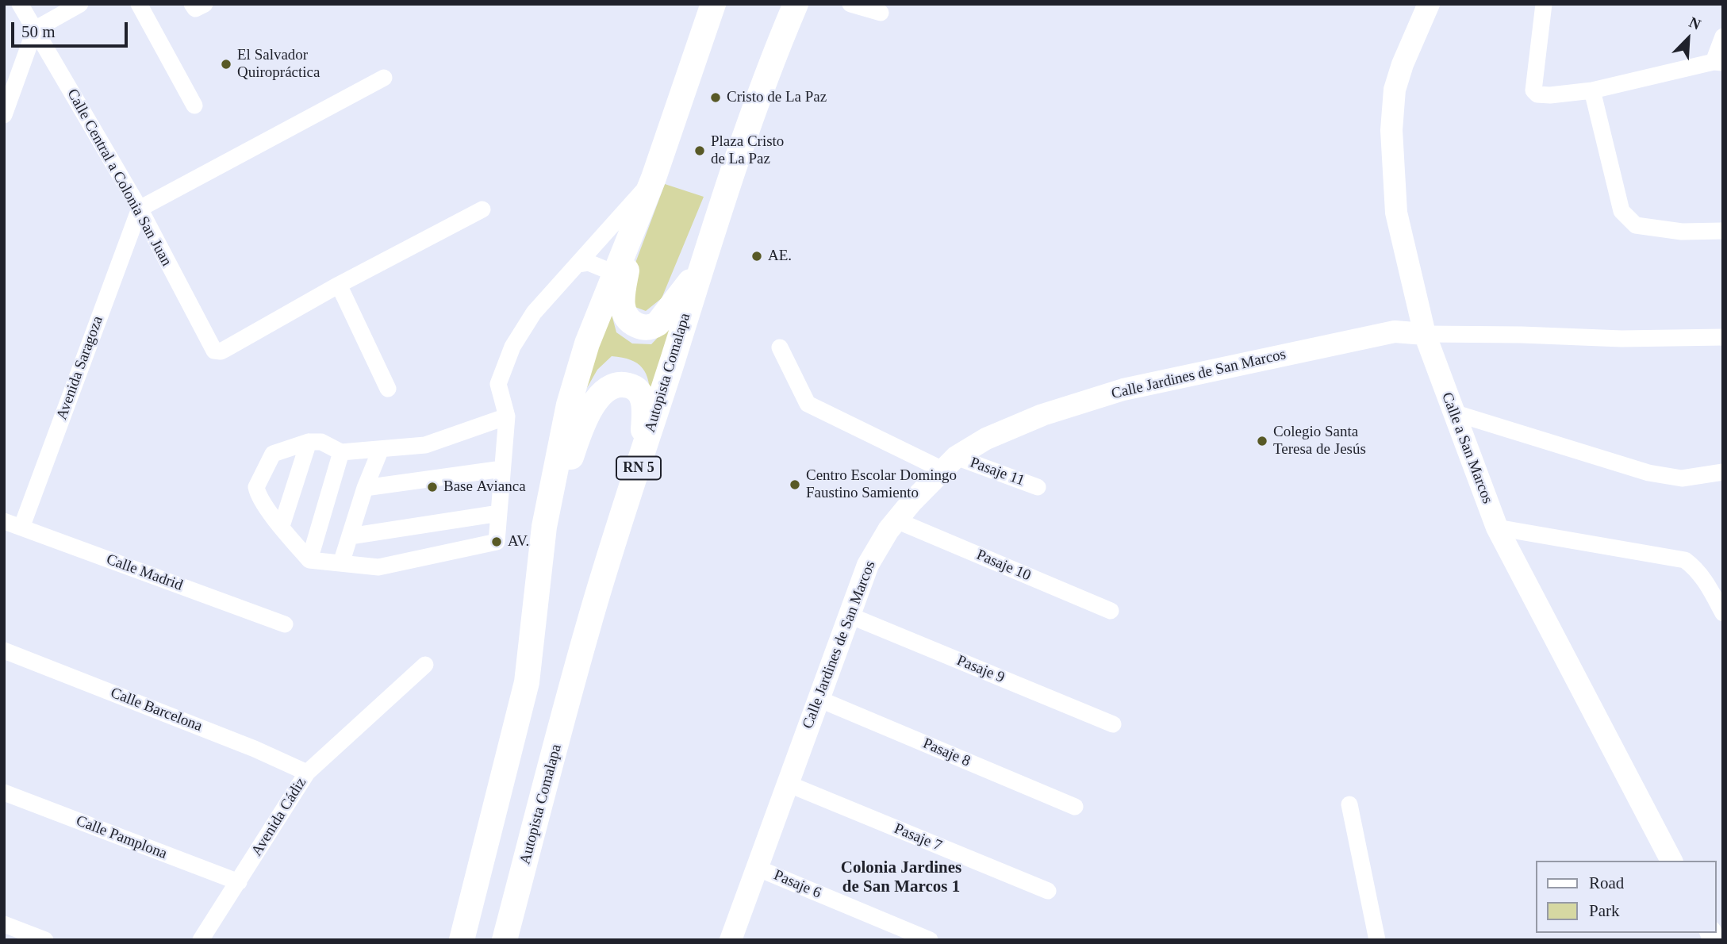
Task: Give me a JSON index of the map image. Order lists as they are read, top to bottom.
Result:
{
  "streets": {
    "highway": ["Autopista Comalapa", "RN 5"],
    "main road": ["Calle Jardines de San Marcos", "Calle a San Marcos"],
    "street": [
      "Calle Central a Colonia San Juan",
      "Avenida Saragoza",
      "Pasaje 11",
      "Pasaje 10",
      "Calle Madrid",
      "Pasaje 9",
      "Calle Barcelona",
      "Pasaje 8",
      "Avenida Cádiz",
      "Calle Pamplona",
      "Pasaje 7",
      "Pasaje 6"
    ]
  },
  "crossings": [
    ["Calle Central a Colonia San Juan", "Avenida Saragoza"],
    ["Avenida Saragoza", "Calle Madrid"],
    ["Calle Jardines de San Marcos", "Calle a San Marcos"],
    ["Calle Jardines de San Marcos", "Pasaje 11"],
    ["Calle Jardines de San Marcos", "Pasaje 10"],
    ["Calle Jardines de San Marcos", "Pasaje 9"],
    ["Calle Jardines de San Marcos", "Pasaje 8"],
    ["Calle Jardines de San Marcos", "Pasaje 7"],
    ["Calle Jardines de San Marcos", "Pasaje 6"],
    ["Calle Barcelona", "Avenida Cádiz"],
    ["Avenida Cádiz", "Calle Pamplona"]
  ],
  "districts": ["Colonia Jardines de San Marcos 1"],
  "places": [
    "El Salvador Quiropráctica",
    "Cristo de La Paz",
    "Plaza Cristo de La Paz",
    "AE.",
    "Colegio Santa Teresa de Jesús",
    "Centro Escolar Domingo Faustino Samiento",
    "Base Avianca",
    "AV."
  ],
  "legend": ["Road", "Park"],
  "scale_bar": "50 m",
  "north": "top right"
}
